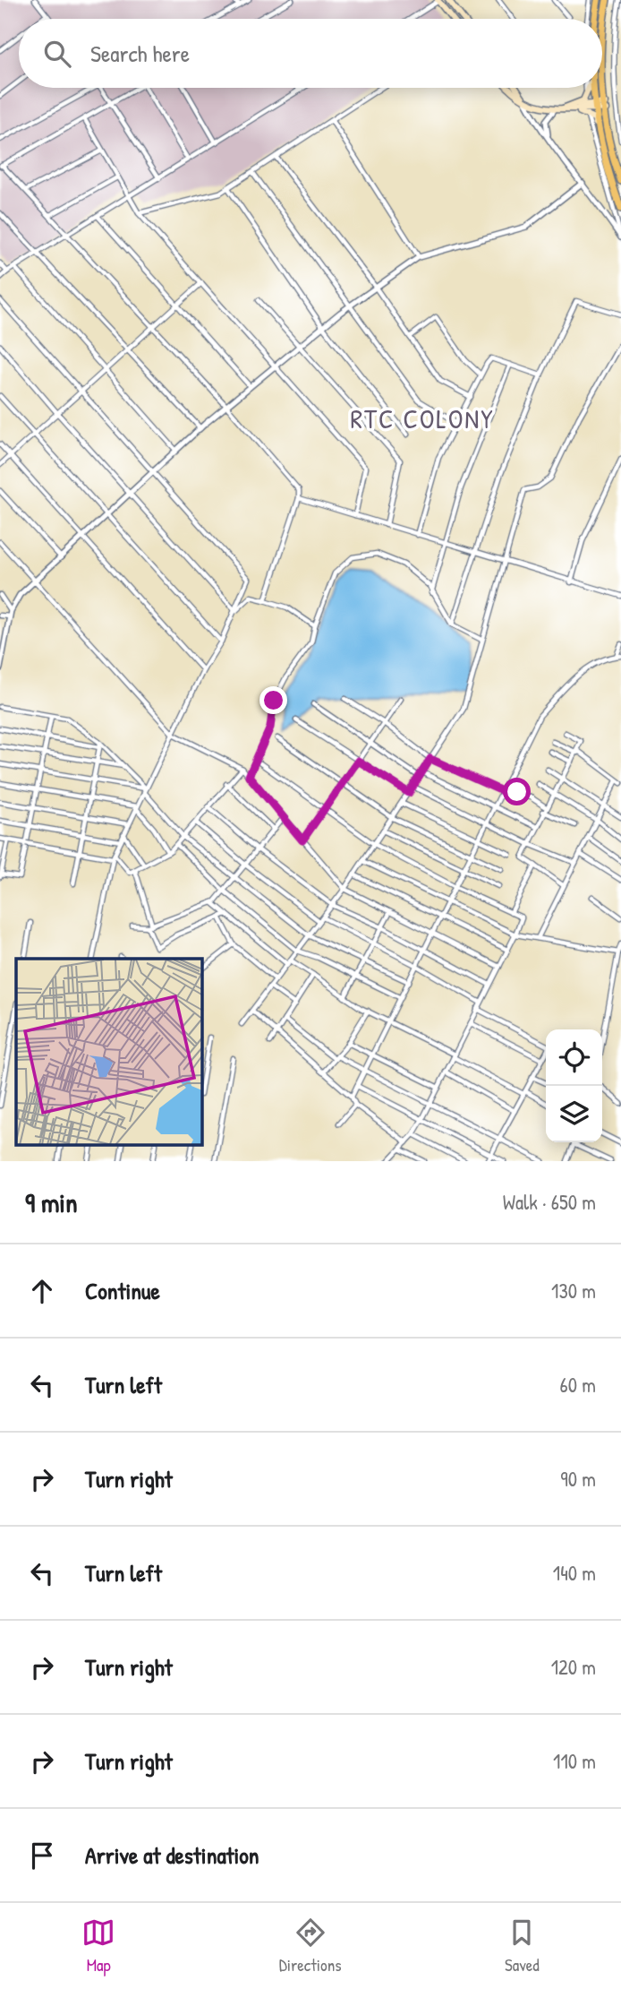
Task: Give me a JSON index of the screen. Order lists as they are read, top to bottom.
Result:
{
  "districts": ["RTC COLONY"],
  "page": {
    "search": "Search here",
    "heading": ["9 min", "Walk · 650 m"],
    "list": [
      ["Continue", "130 m"],
      ["Turn left", "60 m"],
      ["Turn right", "90 m"],
      ["Turn left", "140 m"],
      ["Turn right", "120 m"],
      ["Turn right", "110 m"],
      "Arrive at destination"
    ],
    "nav": ["Map", "Directions", "Saved"]
  }
}
